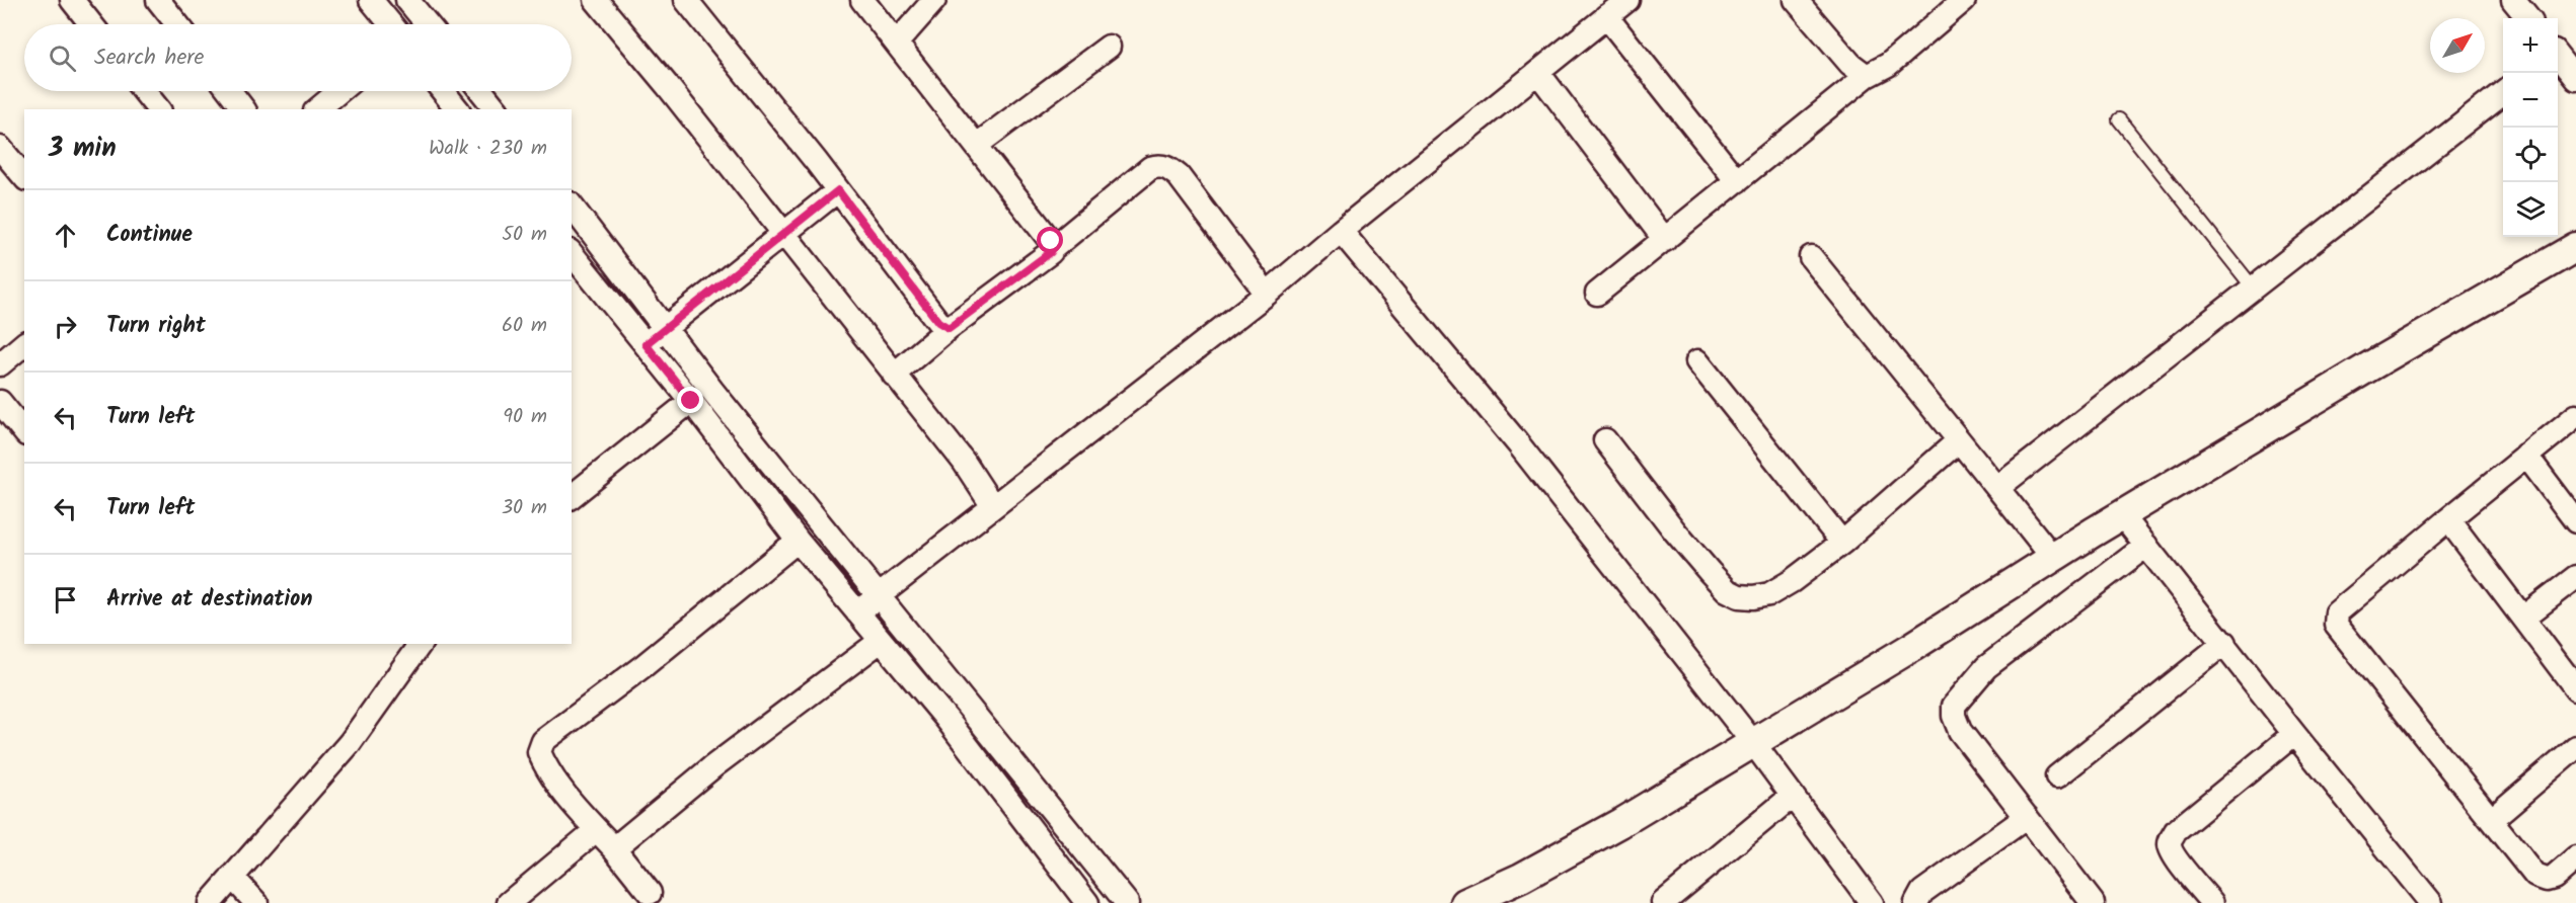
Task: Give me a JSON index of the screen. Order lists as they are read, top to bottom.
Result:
{
  "north": "top right",
  "page": {
    "map_buttons": ["+", "−"],
    "search": "Search here",
    "heading": ["3 min", "Walk · 230 m"],
    "list": [
      ["Continue", "50 m"],
      ["Turn right", "60 m"],
      ["Turn left", "90 m"],
      ["Turn left", "30 m"],
      "Arrive at destination"
    ]
  }
}
